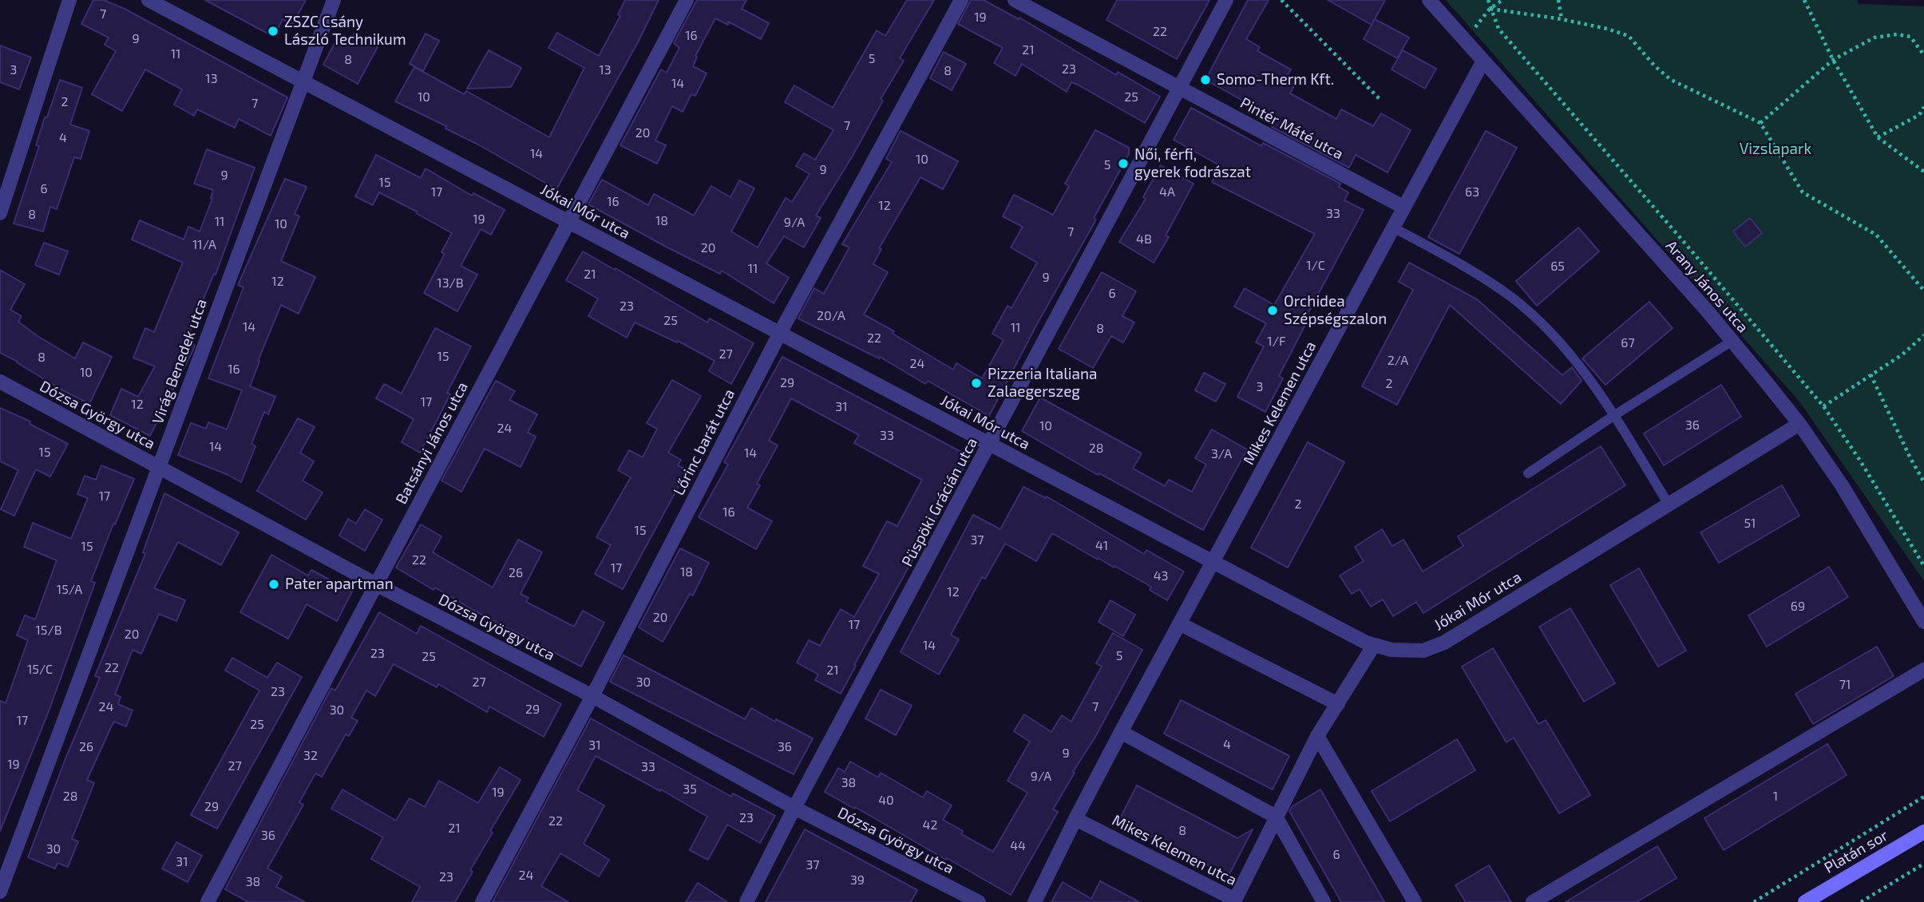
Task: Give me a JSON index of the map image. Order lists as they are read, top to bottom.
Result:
{
  "streets": {
    "street": [
      "Pintér Máté utca",
      "Jókai Mór utca",
      "Arany János utca",
      "Virág Benedek utca",
      "Mikes Kelemen utca",
      "Dózsa György utca",
      "Lőrinc barát utca",
      "Batsányi János utca",
      "Püspöki Grácián utca",
      "Platán sor"
    ]
  },
  "crossings": [
    ["Pintér Máté utca", "Mikes Kelemen utca"],
    ["Pintér Máté utca", "Püspöki Grácián utca"],
    ["Jókai Mór utca", "Arany János utca"],
    ["Jókai Mór utca", "Virág Benedek utca"],
    ["Jókai Mór utca", "Mikes Kelemen utca"],
    ["Jókai Mór utca", "Lőrinc barát utca"],
    ["Jókai Mór utca", "Batsányi János utca"],
    ["Jókai Mór utca", "Püspöki Grácián utca"],
    ["Arany János utca", "Mikes Kelemen utca"],
    ["Virág Benedek utca", "Dózsa György utca"],
    ["Dózsa György utca", "Lőrinc barát utca"],
    ["Dózsa György utca", "Batsányi János utca"],
    ["Dózsa György utca", "Püspöki Grácián utca"]
  ],
  "parks": ["Vizslapark"],
  "places": [
    "ZSZC Csány László Technikum",
    "Somo-Therm Kft.",
    "Női, férfi, gyerek fodrászat",
    "Orchidea Szépségszalon",
    "Pizzeria Italiana Zalaegerszeg",
    "Pater apartman"
  ],
  "house_numbers": [
    "7",
    "19",
    "22",
    "16",
    "9",
    "21",
    "11",
    "5",
    "8",
    "23",
    "3",
    "13",
    "8",
    "13",
    "14",
    "10",
    "25",
    "2",
    "7",
    "7",
    "20",
    "4",
    "14",
    "10",
    "5",
    "9",
    "9",
    "15",
    "6",
    "17",
    "4A",
    "63",
    "16",
    "12",
    "33",
    "8",
    "19",
    "18",
    "11",
    "9/A",
    "10",
    "7",
    "4B",
    "11/A",
    "20",
    "1/C",
    "65",
    "11",
    "21",
    "9",
    "12",
    "13/B",
    "6",
    "23",
    "20/A",
    "25",
    "14",
    "11",
    "8",
    "22",
    "1/F",
    "67",
    "27",
    "15",
    "8",
    "2/A",
    "24",
    "16",
    "10",
    "29",
    "2",
    "3",
    "17",
    "12",
    "31",
    "36",
    "10",
    "24",
    "33",
    "14",
    "28",
    "15",
    "14",
    "3/A",
    "17",
    "2",
    "16",
    "51",
    "15",
    "37",
    "41",
    "15",
    "22",
    "17",
    "18",
    "26",
    "43",
    "15/A",
    "12",
    "69",
    "20",
    "17",
    "15/B",
    "20",
    "14",
    "23",
    "5",
    "25",
    "22",
    "15/C",
    "21",
    "27",
    "30",
    "71",
    "23",
    "24",
    "7",
    "29",
    "30",
    "17",
    "25",
    "4",
    "31",
    "26",
    "36",
    "9",
    "32",
    "19",
    "27",
    "33",
    "9/A",
    "38",
    "35",
    "19",
    "28",
    "1",
    "40",
    "29",
    "23",
    "22",
    "42",
    "21",
    "8",
    "36",
    "44",
    "30",
    "6",
    "31",
    "37",
    "24",
    "23",
    "39",
    "38"
  ]
}
